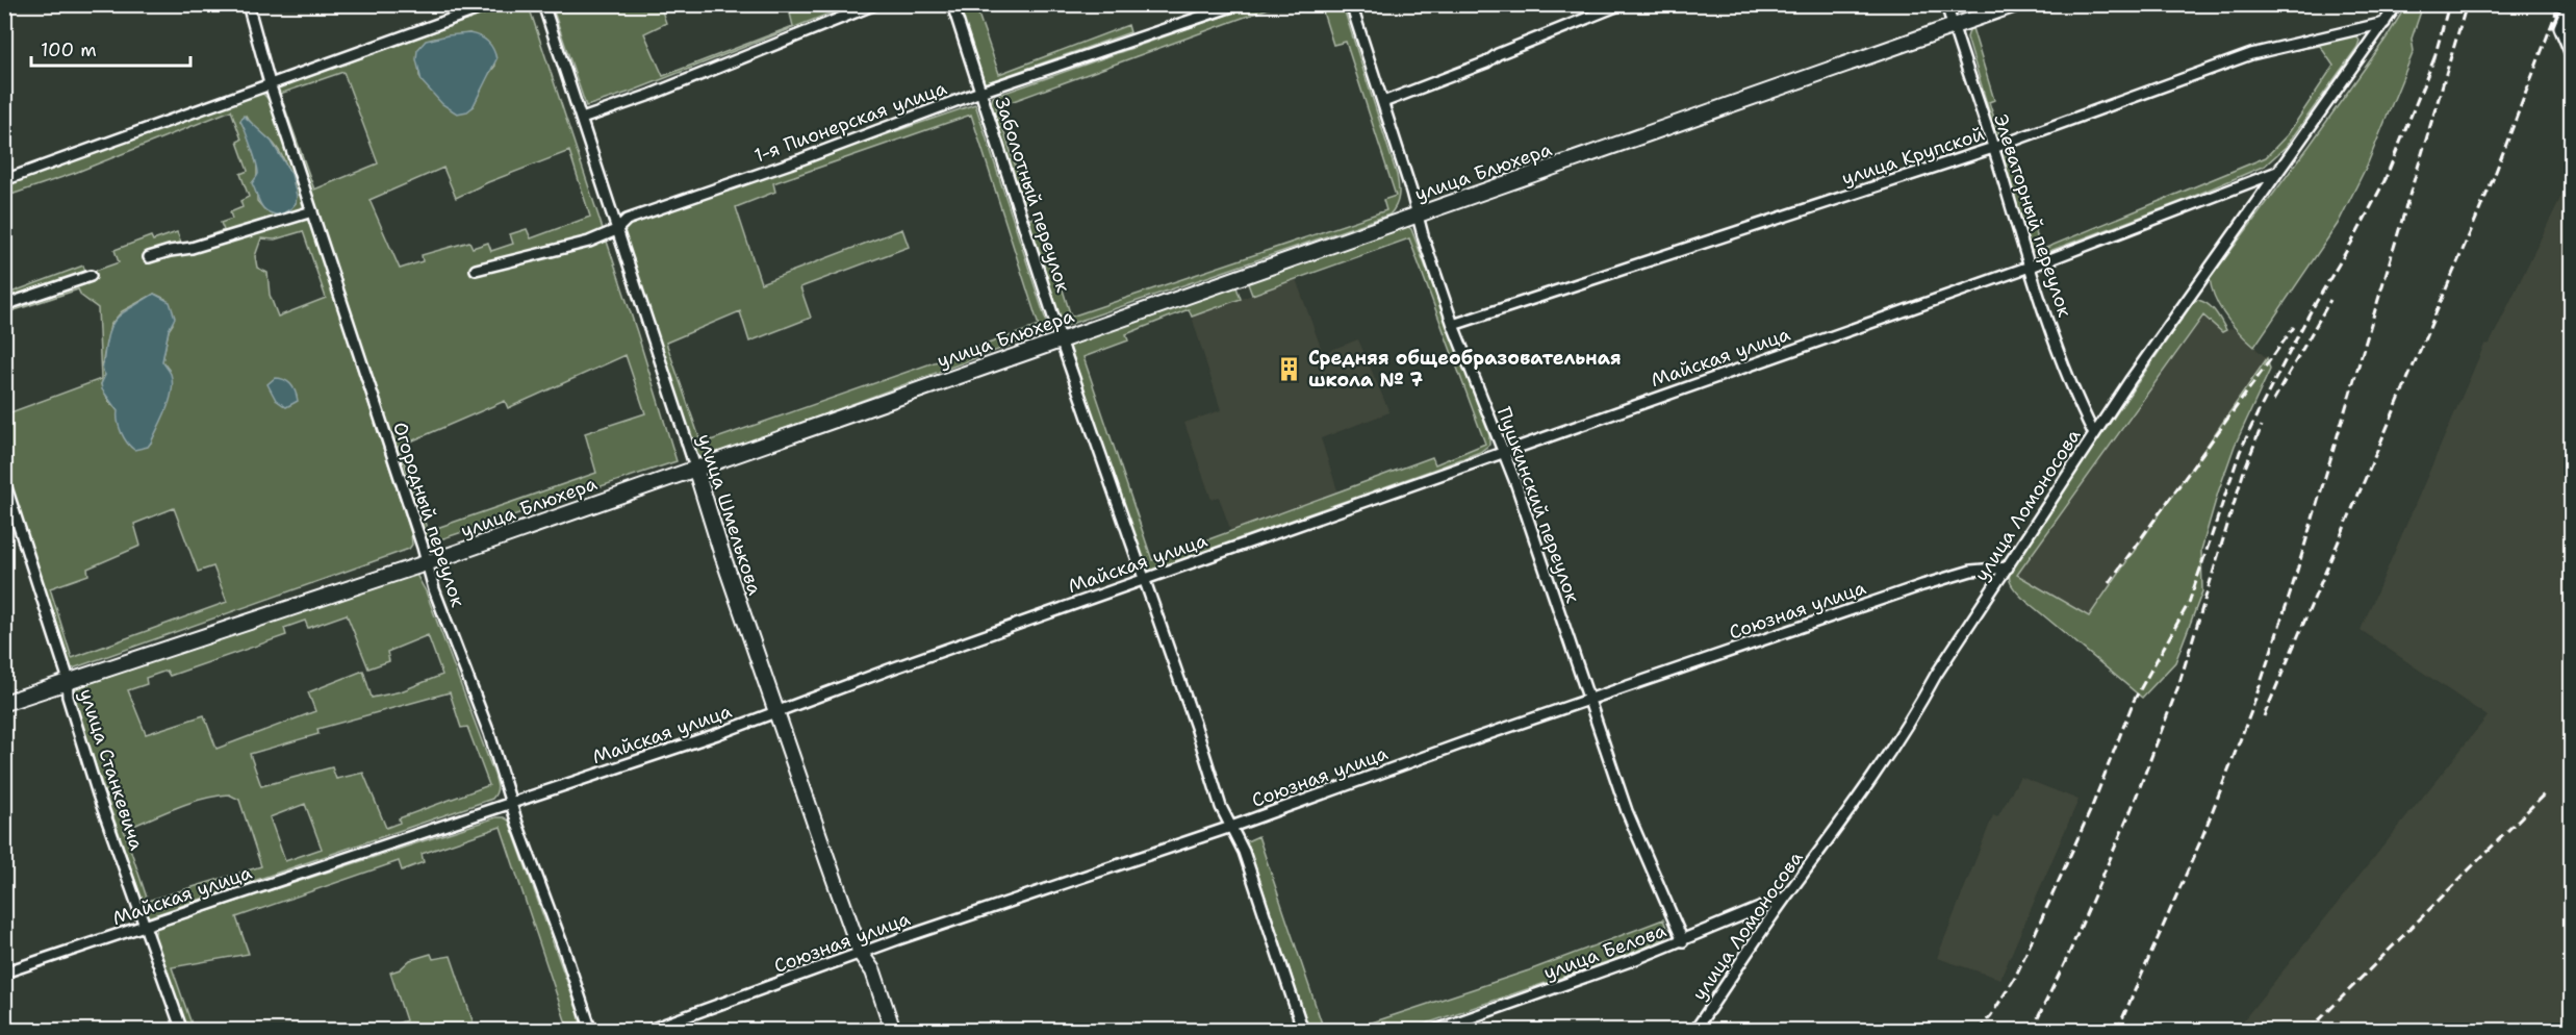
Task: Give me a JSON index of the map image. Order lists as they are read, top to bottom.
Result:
{
  "streets": {
    "street": [
      "1-я Пионерская улица",
      "улица Крупской",
      "улица Блюхера",
      "Заболотный переулок",
      "Элеваторный переулок",
      "Майская улица",
      "Пушкинский переулок",
      "улица Ломоносова",
      "Огородный переулок",
      "улица Шмелькова",
      "Союзная улица",
      "улица Станкевича",
      "улица Белова"
    ]
  },
  "crossings": [
    ["1-я Пионерская улица", "Заболотный переулок"],
    ["1-я Пионерская улица", "улица Шмелькова"],
    ["улица Крупской", "Элеваторный переулок"],
    ["улица Крупской", "Пушкинский переулок"],
    ["улица Крупской", "улица Ломоносова"],
    ["улица Блюхера", "Заболотный переулок"],
    ["улица Блюхера", "Элеваторный переулок"],
    ["улица Блюхера", "Пушкинский переулок"],
    ["улица Блюхера", "Огородный переулок"],
    ["улица Блюхера", "улица Шмелькова"],
    ["улица Блюхера", "улица Станкевича"],
    ["Заболотный переулок", "Майская улица"],
    ["Заболотный переулок", "Союзная улица"],
    ["Элеваторный переулок", "Майская улица"],
    ["Элеваторный переулок", "улица Ломоносова"],
    ["Майская улица", "Пушкинский переулок"],
    ["Майская улица", "улица Ломоносова"],
    ["Майская улица", "Огородный переулок"],
    ["Майская улица", "улица Шмелькова"],
    ["Майская улица", "улица Станкевича"],
    ["Пушкинский переулок", "Союзная улица"],
    ["Пушкинский переулок", "улица Белова"],
    ["улица Ломоносова", "Союзная улица"],
    ["улица Ломоносова", "улица Белова"],
    ["улица Шмелькова", "Союзная улица"]
  ],
  "places": {
    "building": ["Средняя общеобразовательная школа № 7"]
  },
  "scale_bar": "100 m"
}
